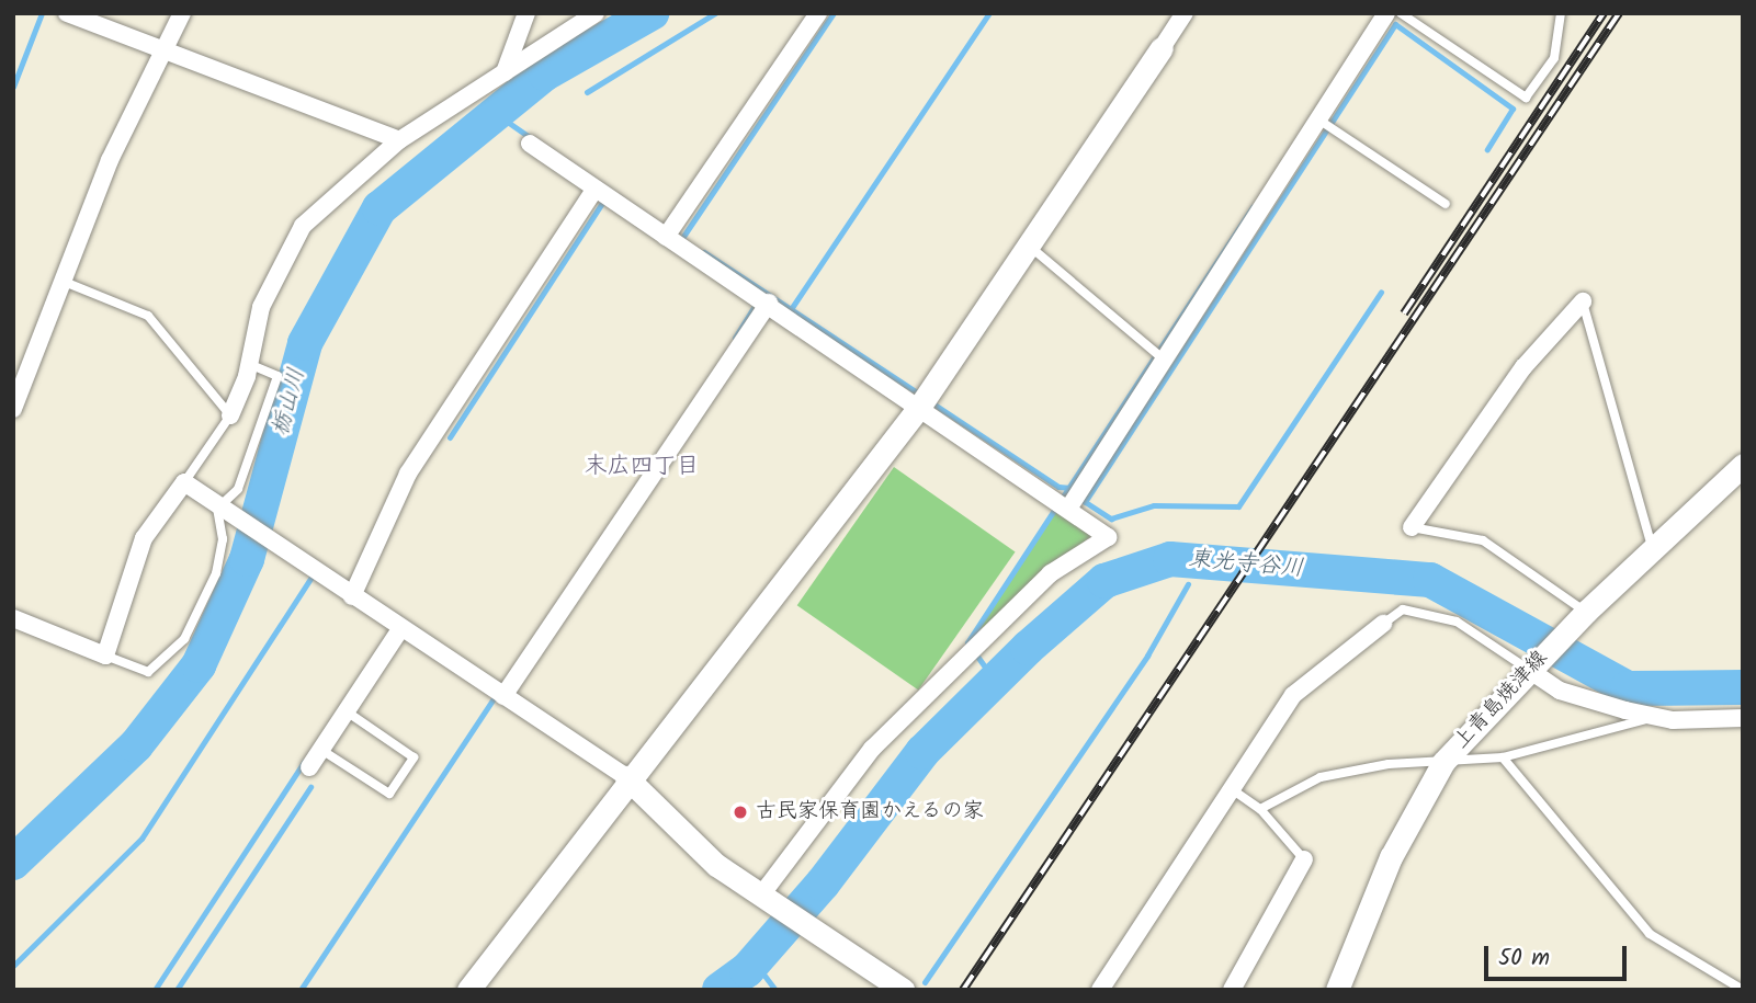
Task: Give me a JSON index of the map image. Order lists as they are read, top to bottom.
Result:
{
  "streets": {
    "street": ["上青島焼津線"]
  },
  "districts": ["末広四丁目"],
  "water": ["栃山川", "東光寺谷川"],
  "places": ["古民家保育園かえるの家"],
  "scale_bar": "50 m"
}
